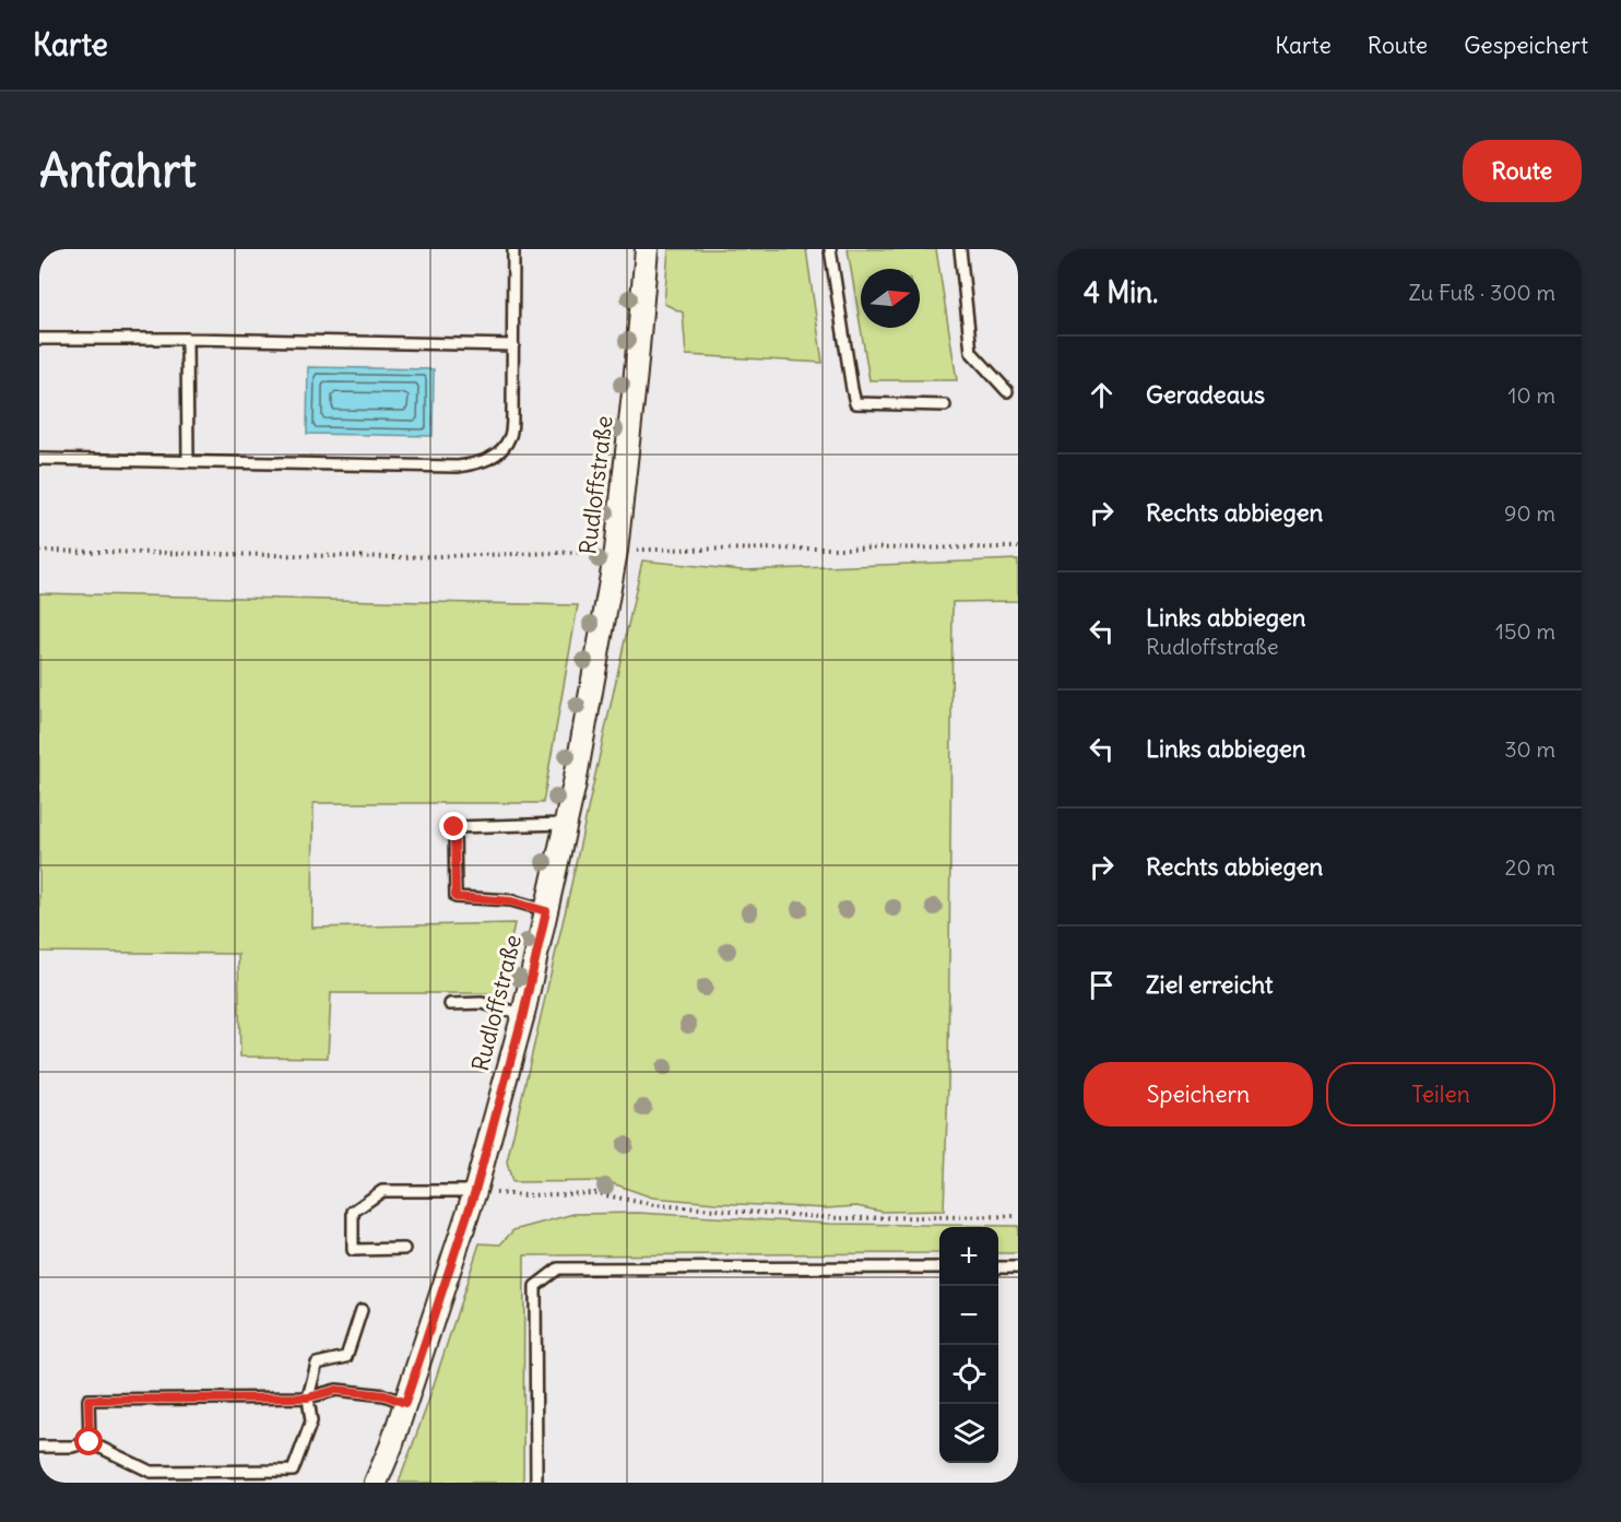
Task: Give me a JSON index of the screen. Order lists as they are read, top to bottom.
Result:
{
  "streets": {
    "street": ["Rudloffstraße"]
  },
  "north": "right",
  "page": {
    "header": "Karte",
    "nav": ["Karte", "Route", "Gespeichert"],
    "buttons": [
      "Route",
      ["Speichern", "Teilen"]
    ],
    "title": "Anfahrt",
    "heading": ["4 Min.", "Zu Fuß · 300 m"],
    "list": [
      ["Geradeaus", "10 m"],
      ["Rechts abbiegen", "90 m"],
      ["Links abbiegen", "Rudloffstraße", "150 m"],
      ["Links abbiegen", "30 m"],
      ["Rechts abbiegen", "20 m"],
      "Ziel erreicht"
    ],
    "map_buttons": ["+", "−"]
  }
}
